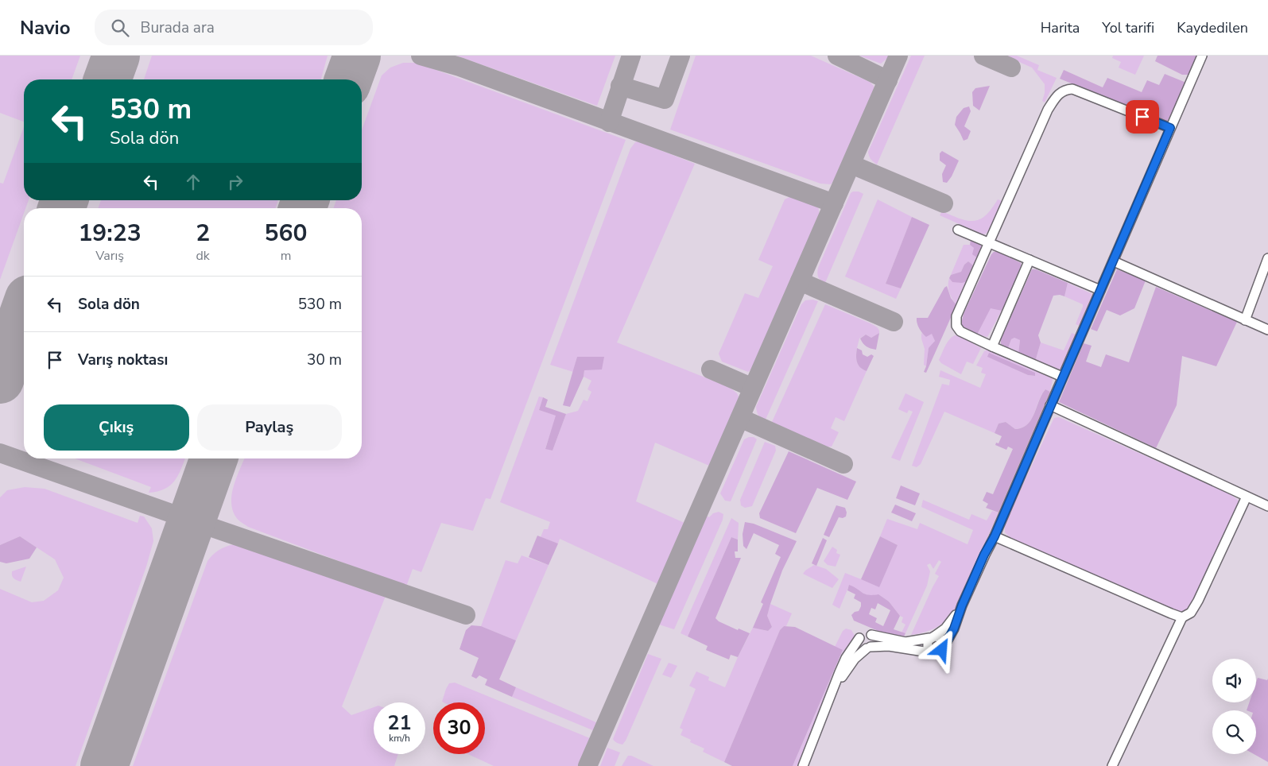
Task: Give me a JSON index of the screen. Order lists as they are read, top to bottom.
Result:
{
  "page": {
    "header": "Navio",
    "search": "Burada ara",
    "nav": ["Harita", "Yol tarifi", "Kaydedilen"],
    "turn": ["530 m", "Sola dön"],
    "eta": [
      "19:23",
      "Varış",
      "2",
      "dk",
      "560",
      "m"
    ],
    "list": [
      {
        "name": "Sola dön",
        "value": "530 m"
      },
      {
        "name": "Varış noktası",
        "value": "30 m"
      }
    ],
    "buttons": ["Çıkış", "Paylaş"],
    "speed": "21 km/h",
    "limit": "30"
  }
}
